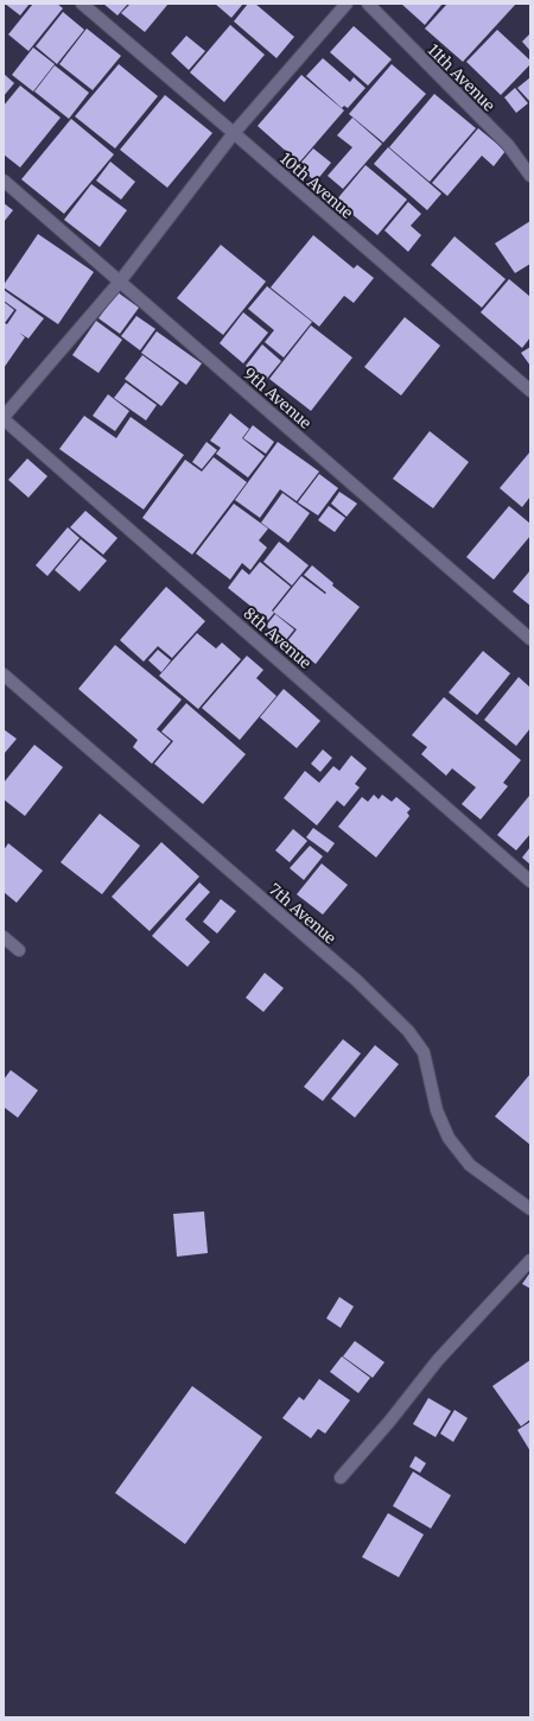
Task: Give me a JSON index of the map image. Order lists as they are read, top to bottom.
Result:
{
  "streets": {
    "street": [
      "11th Avenue",
      "10th Avenue",
      "9th Avenue",
      "8th Avenue",
      "7th Avenue"
    ]
  }
}
